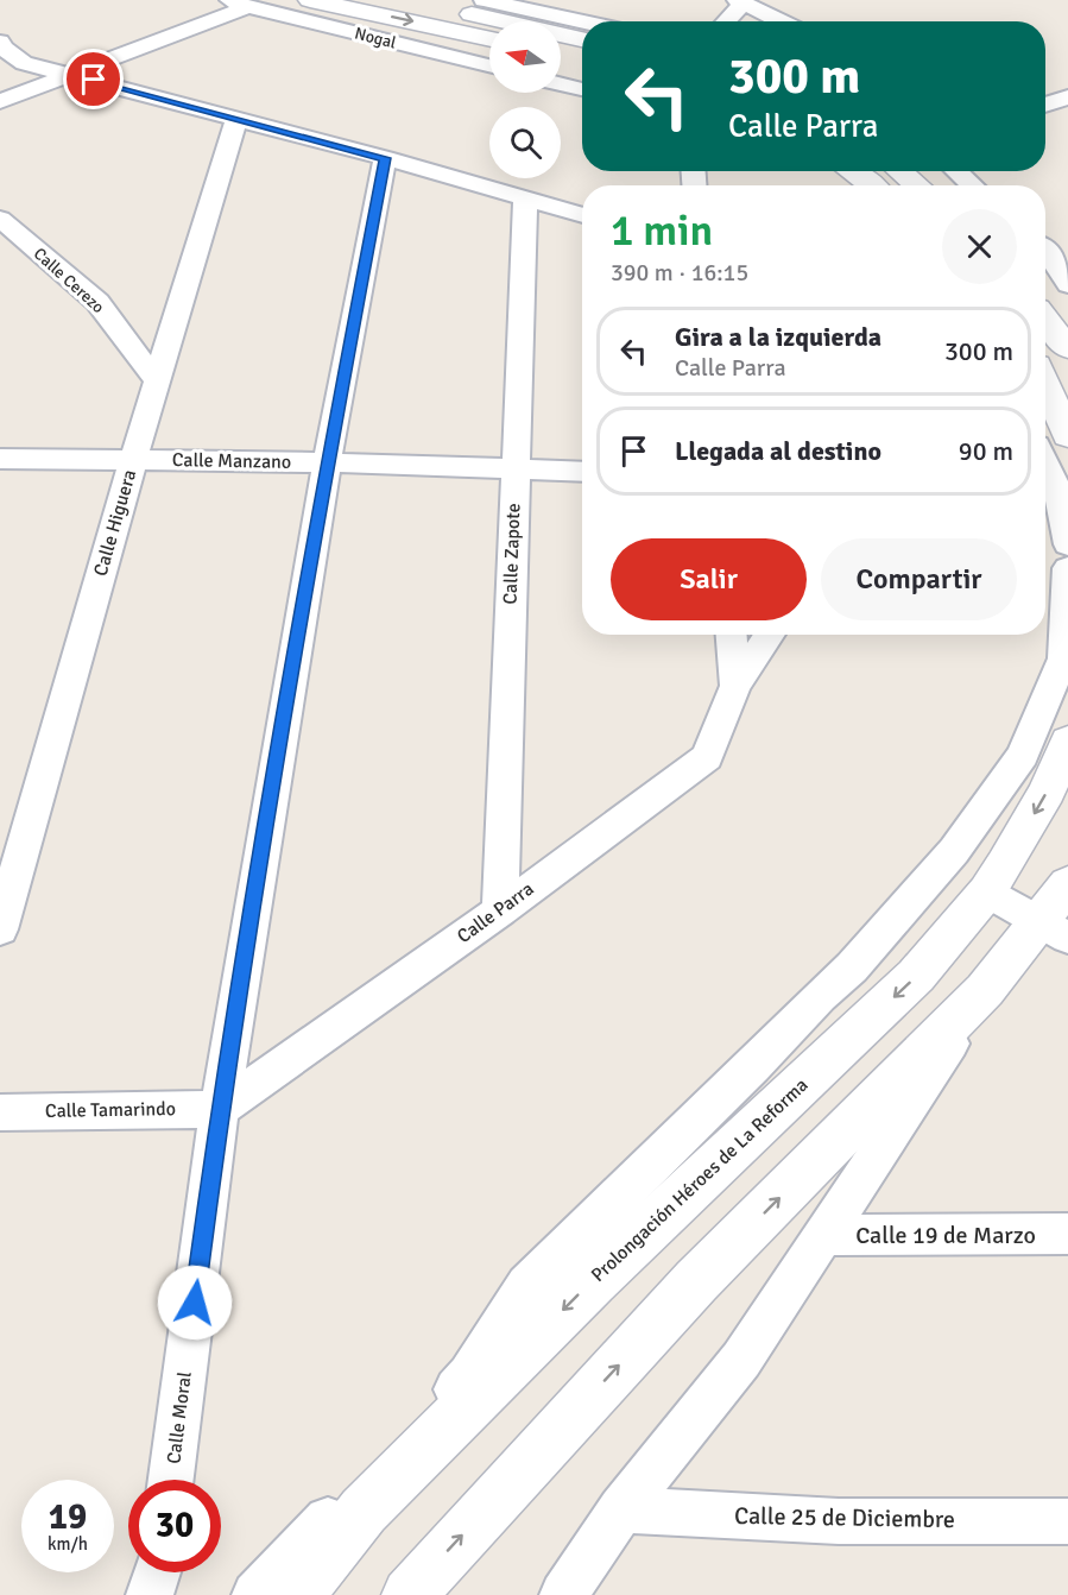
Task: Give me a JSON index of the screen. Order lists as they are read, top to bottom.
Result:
{
  "streets": {
    "main road": ["Prolongación Héroes de La Reforma"],
    "street": [
      "Nogal",
      "Calle Cerezo",
      "Calle Manzano",
      "Calle Higuera",
      "Calle Zapote",
      "Calle Parra",
      "Calle Tamarindo",
      "Calle 19 de Marzo",
      "Calle Moral",
      "Calle 25 de Diciembre"
    ]
  },
  "crossings": [
    ["Calle Cerezo", "Calle Higuera"],
    ["Calle Manzano", "Calle Higuera"],
    ["Calle Manzano", "Calle Zapote"],
    ["Calle Manzano", "Calle Moral"],
    ["Calle Zapote", "Calle Parra"],
    ["Calle Parra", "Calle Tamarindo"],
    ["Calle Parra", "Calle Moral"],
    ["Calle Tamarindo", "Calle Moral"]
  ],
  "north": "left",
  "page": {
    "turn": ["300 m", "Calle Parra"],
    "heading": ["1 min", "390 m · 16:15"],
    "list": [
      {
        "name": "Gira a la izquierda",
        "note": "Calle Parra",
        "value": "300 m"
      },
      {
        "name": "Llegada al destino",
        "value": "90 m"
      }
    ],
    "buttons": ["Salir", "Compartir"],
    "speed": "19 km/h",
    "limit": "30"
  }
}
